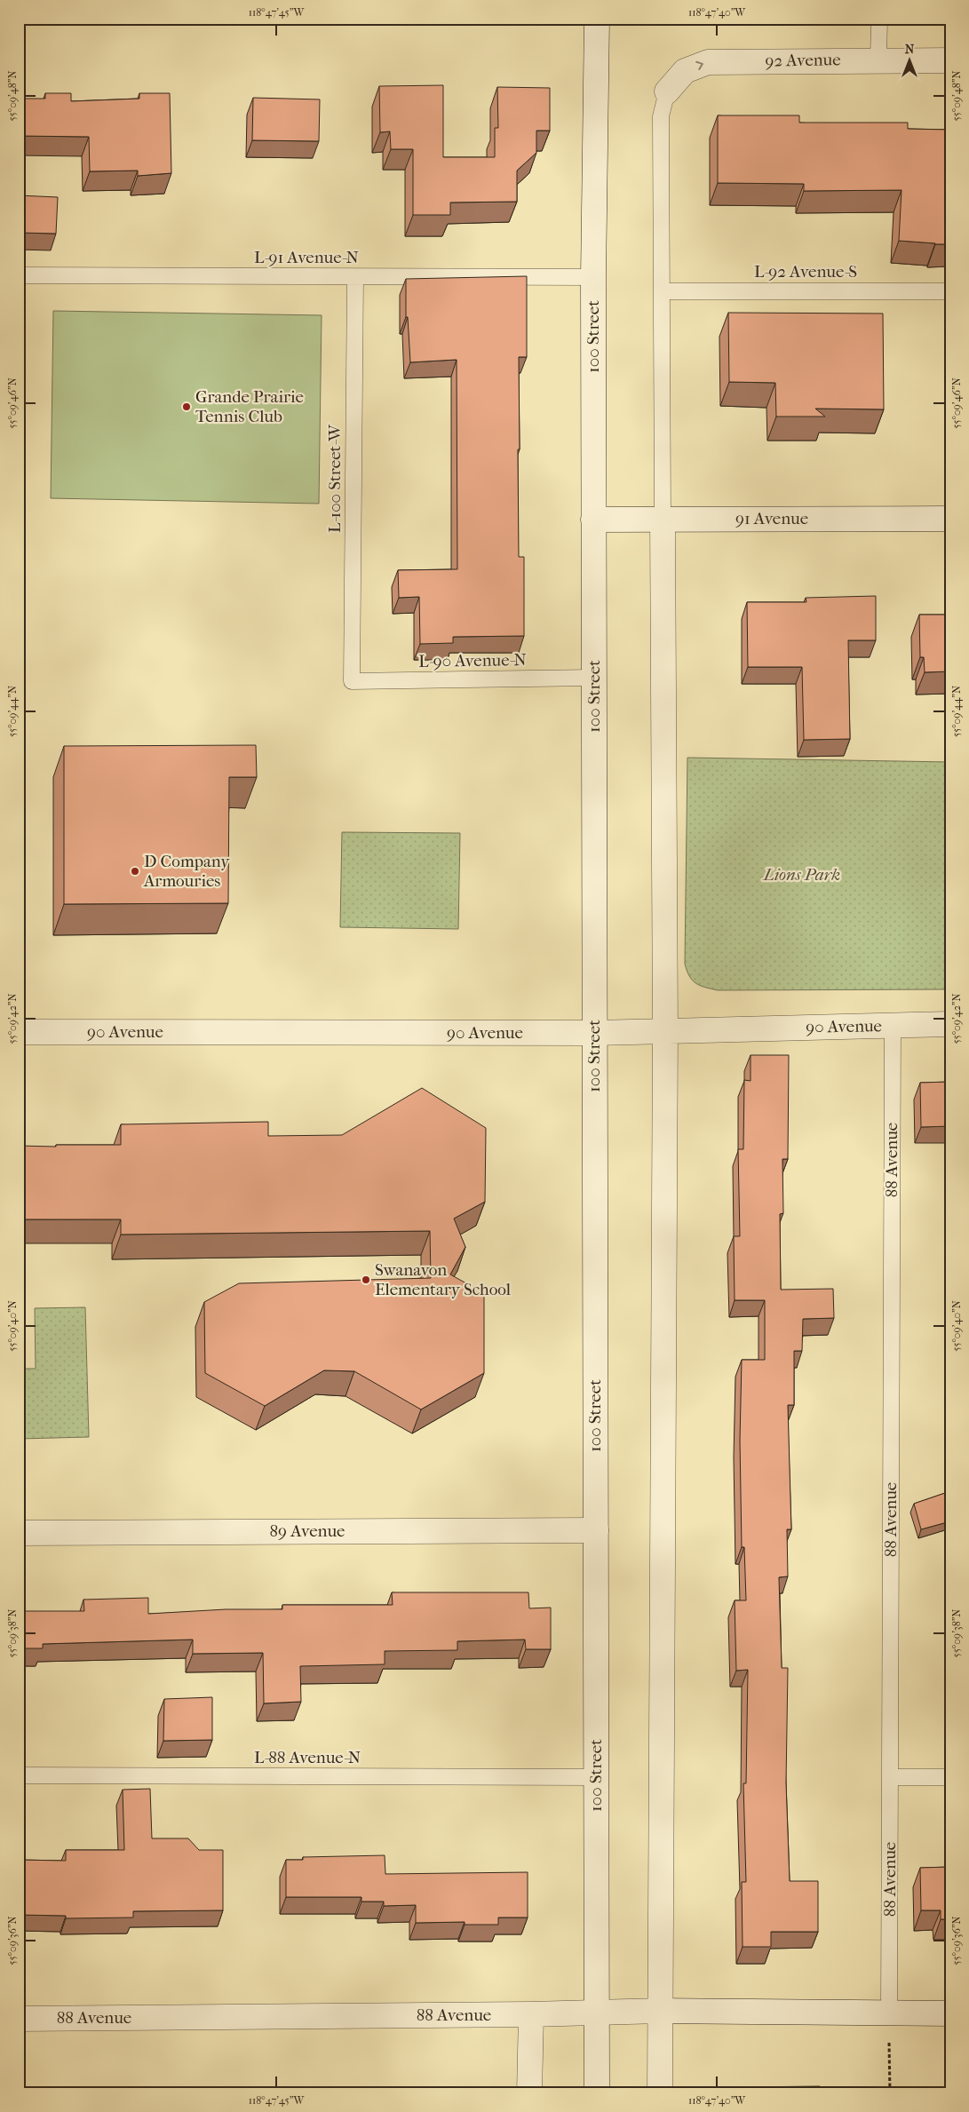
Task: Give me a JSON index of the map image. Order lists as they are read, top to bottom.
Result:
{
  "streets": {
    "street": [
      "92 Avenue",
      "100 Street",
      "91 Avenue",
      "90 Avenue",
      "88 Avenue",
      "89 Avenue"
    ],
    "lane": [
      "L-91 Avenue-N",
      "L-92 Avenue-S",
      "L-100 Street-W",
      "L-90 Avenue-N",
      "L-88 Avenue-N"
    ]
  },
  "crossings": [
    ["L-91 Avenue-N", "100 Street"],
    ["L-91 Avenue-N", "L-100 Street-W"],
    ["100 Street", "91 Avenue"],
    ["100 Street", "L-90 Avenue-N"],
    ["100 Street", "90 Avenue"],
    ["100 Street", "88 Avenue"],
    ["100 Street", "89 Avenue"],
    ["100 Street", "L-88 Avenue-N"],
    ["L-100 Street-W", "L-90 Avenue-N"],
    ["90 Avenue", "88 Avenue"]
  ],
  "one_way": ["92 Avenue"],
  "parks": ["Lions Park"],
  "places": ["Grande Prairie Tennis Club", "D Company Armouries", "Swanavon Elementary School"],
  "north": "top",
  "coordinates": [
    "118°47'45\"W",
    "118°47'40\"W",
    "55°09'48\"N",
    "55°09'46\"N",
    "55°09'44\"N",
    "55°09'42\"N",
    "55°09'40\"N",
    "55°09'38\"N",
    "55°09'36\"N"
  ]
}
